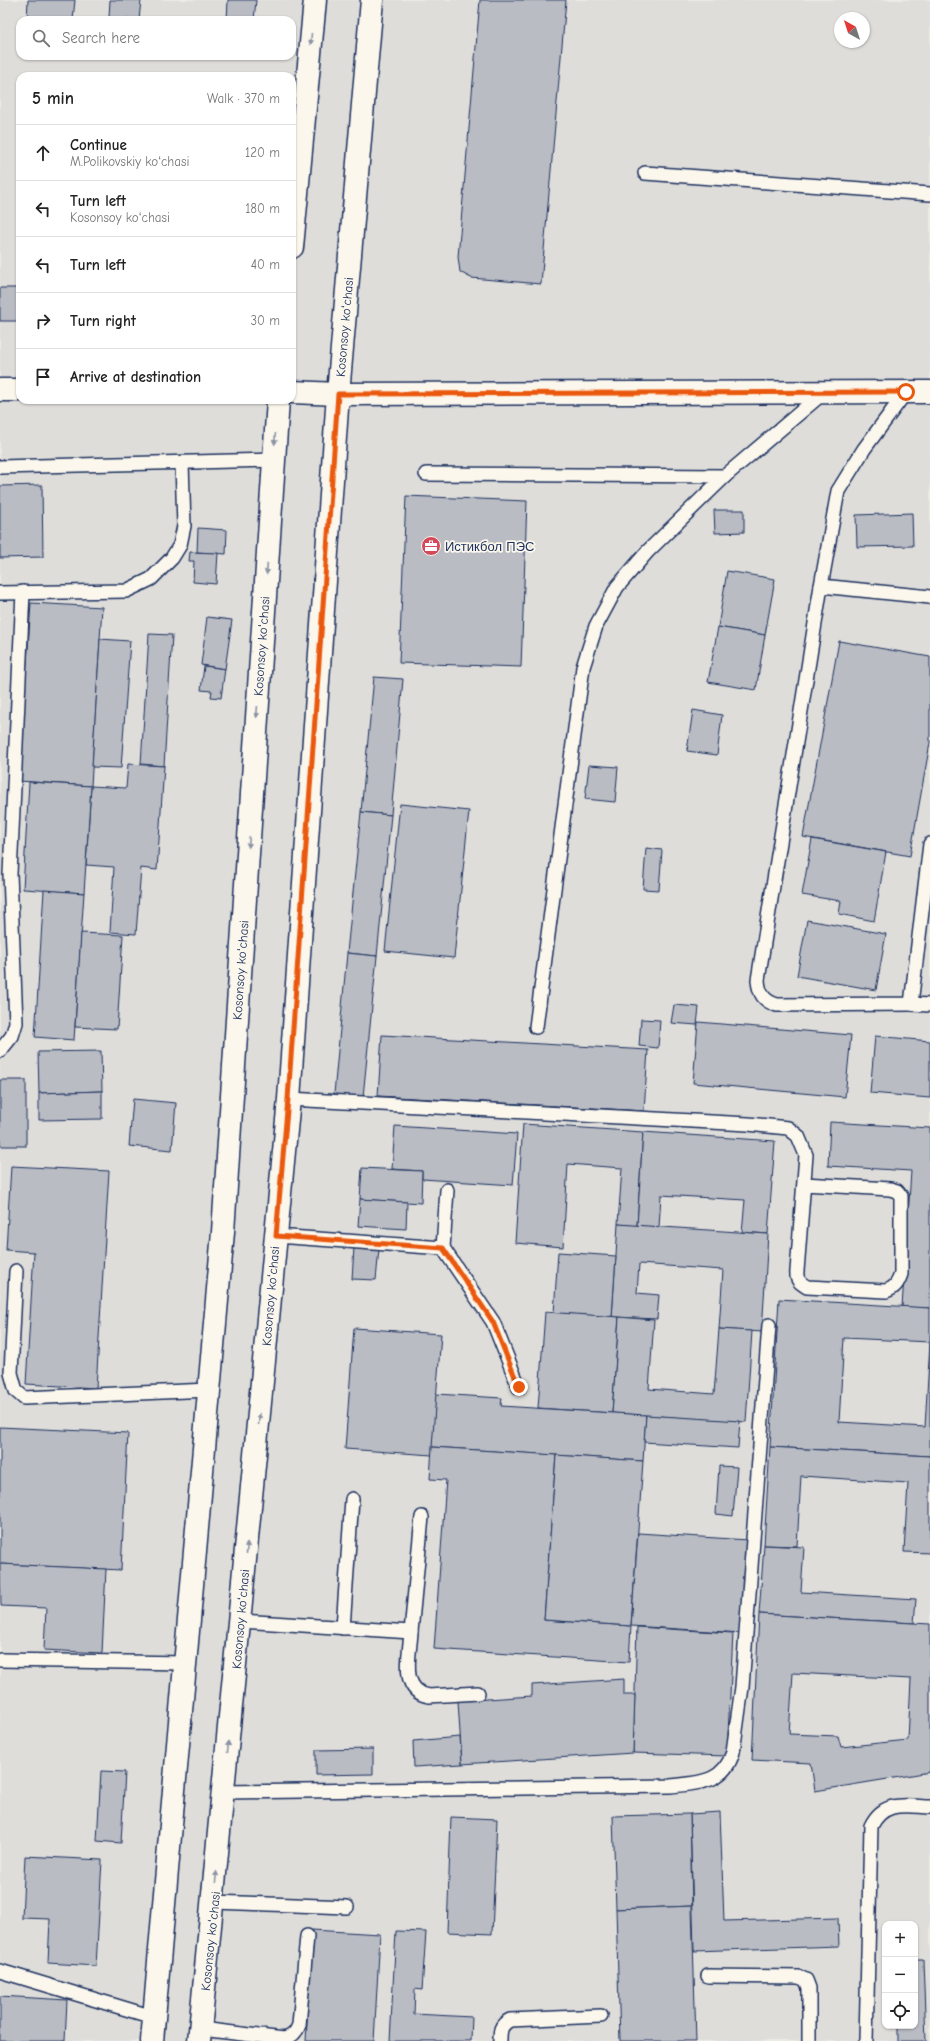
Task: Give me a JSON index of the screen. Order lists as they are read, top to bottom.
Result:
{
  "streets": {
    "street": ["Kosonsoy koʻchasi"]
  },
  "places": {
    "office": ["Истикбол ПЭС"]
  },
  "north": "top left",
  "page": {
    "search": "Search here",
    "heading": ["5 min", "Walk · 370 m"],
    "list": [
      ["Continue", "M.Polikovskiy koʻchasi", "120 m"],
      ["Turn left", "Kosonsoy koʻchasi", "180 m"],
      ["Turn left", "40 m"],
      ["Turn right", "30 m"],
      "Arrive at destination"
    ],
    "map_buttons": ["+", "−"]
  }
}
